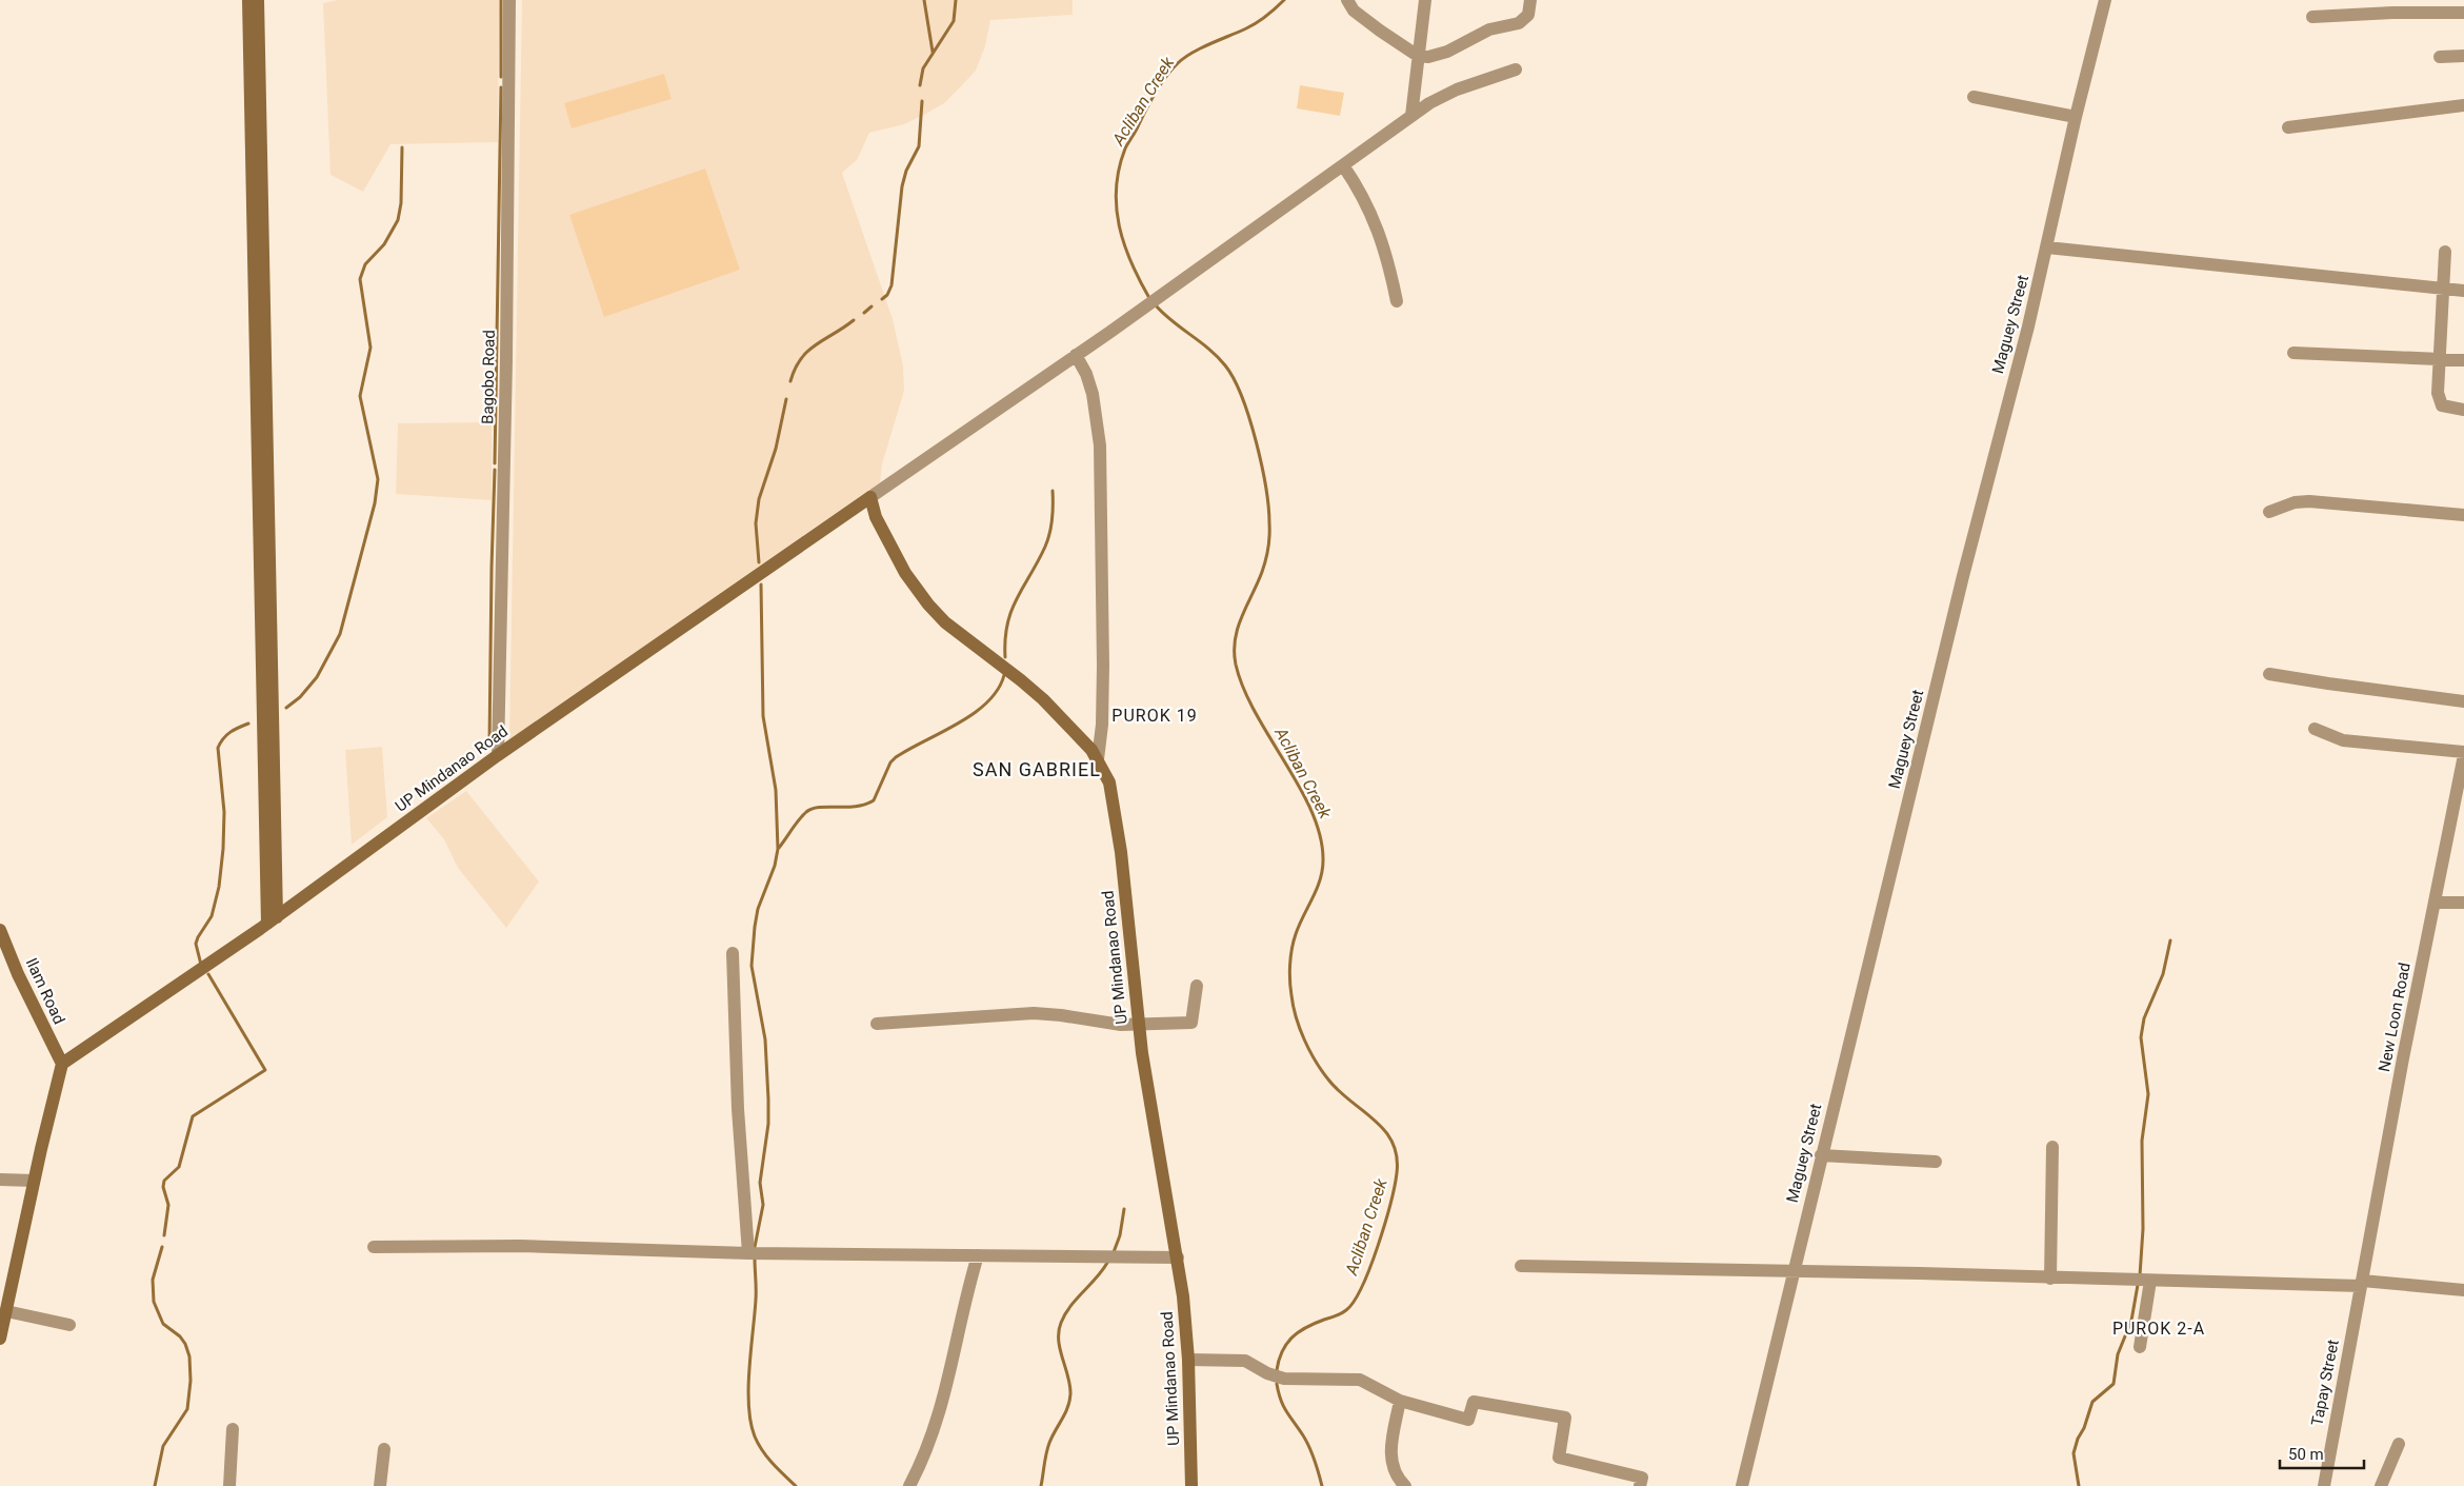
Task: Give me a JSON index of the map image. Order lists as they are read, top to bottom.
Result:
{
  "streets": {
    "street": [
      "Maguey Street",
      "Bagobo Road",
      "UP Mindanao Road",
      "Ilam Road",
      "New Loon Road",
      "Tapay Street"
    ]
  },
  "crossings": [
    ["Bagobo Road", "UP Mindanao Road"],
    ["UP Mindanao Road", "Ilam Road"],
    ["New Loon Road", "Tapay Street"]
  ],
  "districts": ["PUROK 19", "SAN GABRIEL", "PUROK 2-A"],
  "water": ["Acliban Creek"],
  "scale_bar": "50 m"
}
